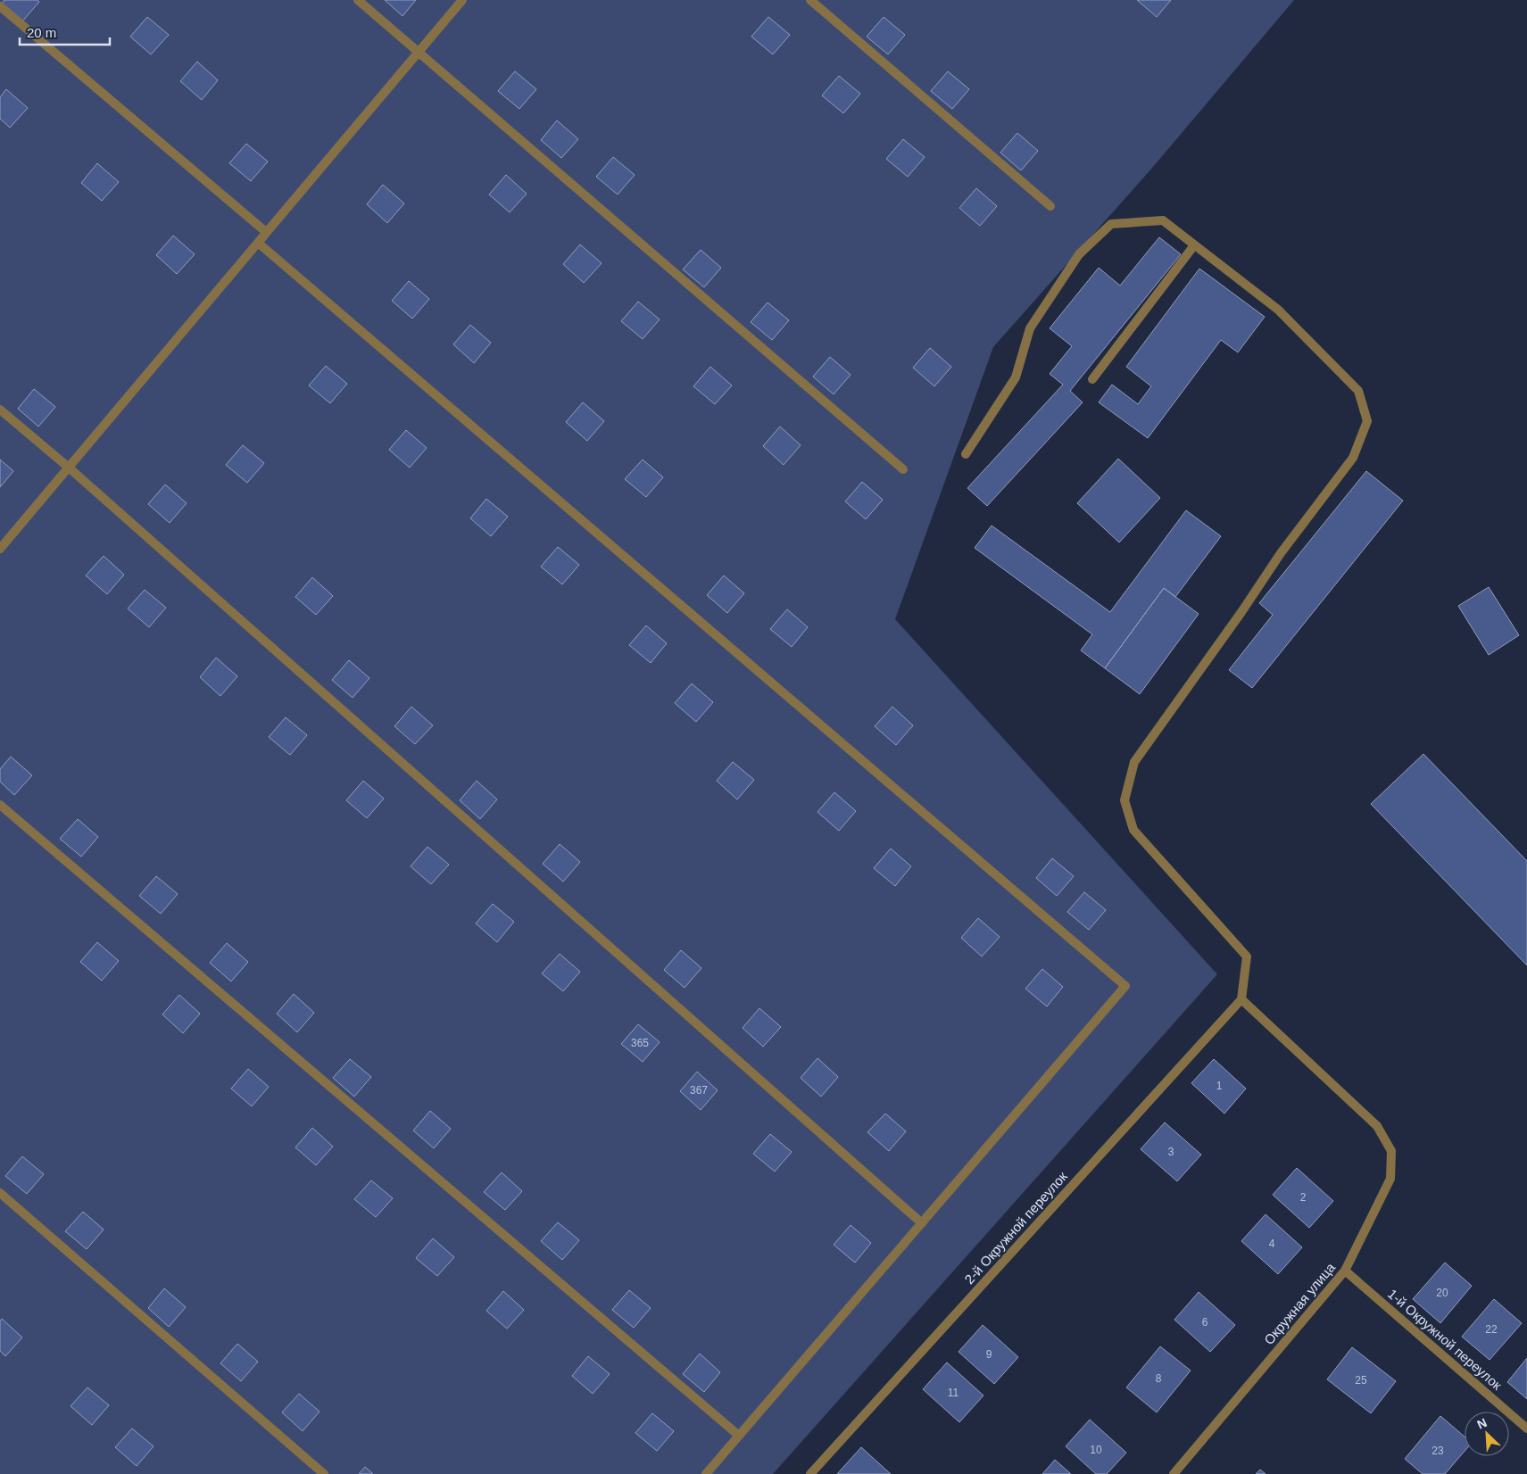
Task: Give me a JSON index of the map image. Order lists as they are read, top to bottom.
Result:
{
  "streets": {
    "street": ["2-й Окружной переулок", "Окружная улица", "1-й Окружной переулок"]
  },
  "crossings": [
    ["2-й Окружной переулок", "Окружная улица"],
    ["Окружная улица", "1-й Окружной переулок"]
  ],
  "house_numbers": [
    "365",
    "1",
    "367",
    "3",
    "2",
    "4",
    "20",
    "6",
    "22",
    "9",
    "8",
    "25",
    "11",
    "10",
    "23"
  ],
  "scale_bar": "20 m",
  "north": "top left"
}
